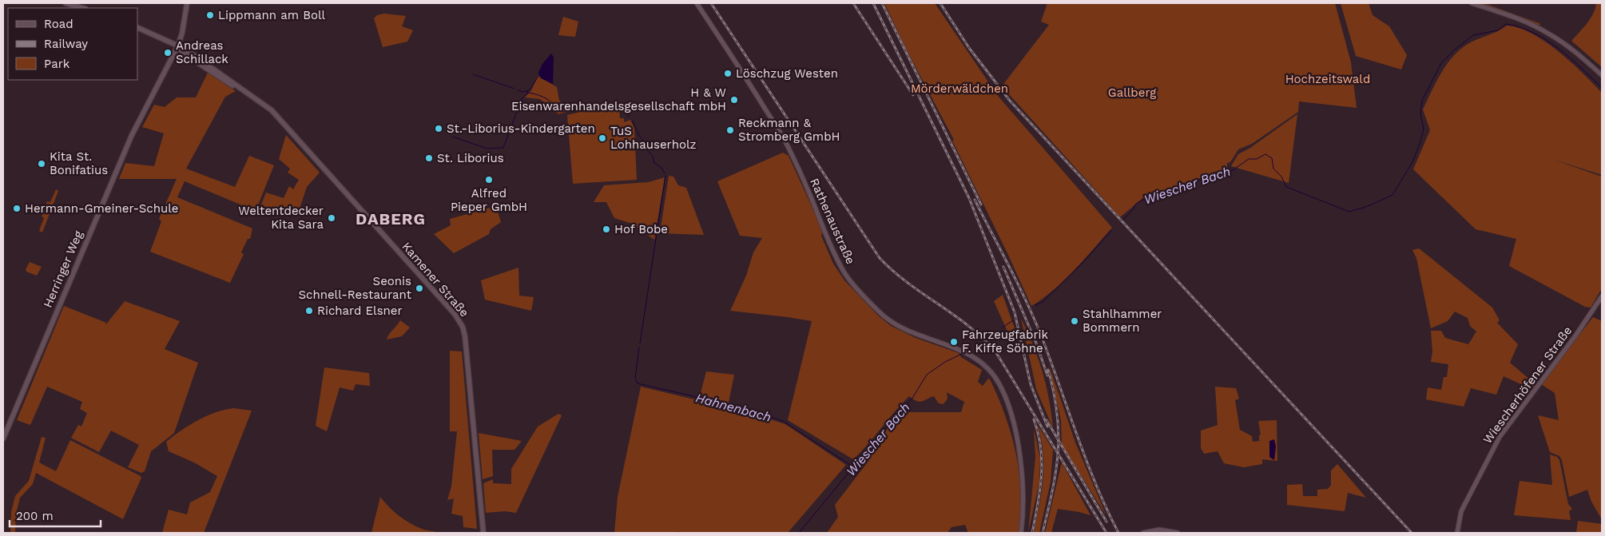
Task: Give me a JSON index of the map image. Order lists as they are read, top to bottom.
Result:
{
  "streets": {
    "main road": ["Herringer Weg", "Kamener Straße"],
    "street": ["Rathenaustraße", "Wiescherhöfener Straße"]
  },
  "crossings": [
    ["Herringer Weg", "Kamener Straße"]
  ],
  "districts": ["DABERG"],
  "water": ["Wiescher Bach", "Hahnenbach"],
  "parks": ["Hochzeitswald", "Mörderwäldchen", "Gallberg"],
  "places": [
    "Lippmann am Boll",
    "Andreas Schillack",
    "Löschzug Westen",
    "H & W Eisenwarenhandelsgesellschaft mbH",
    "St.-Liborius-Kindergarten",
    "Reckmann & Stromberg GmbH",
    "TuS Lohhauserholz",
    "St. Liborius",
    "Kita St. Bonifatius",
    "Alfred Pieper GmbH",
    "Hermann-Gmeiner-Schule",
    "Weltentdecker Kita Sara",
    "Hof Bobe",
    "Seonis Schnell-Restaurant",
    "Richard Elsner",
    "Stahlhammer Bommern",
    "Fahrzeugfabrik F. Kiffe Söhne"
  ],
  "legend": ["Road", "Railway", "Park"],
  "scale_bar": "200 m"
}
